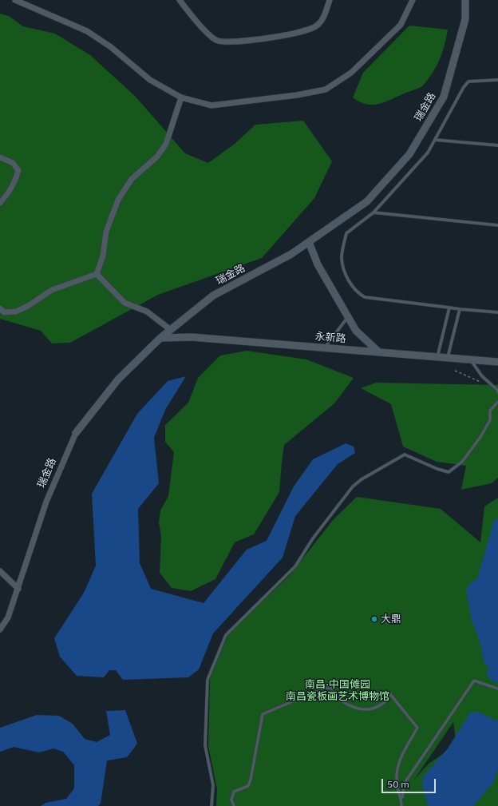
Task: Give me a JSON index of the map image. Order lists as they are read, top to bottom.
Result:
{
  "streets": {
    "street": ["瑞金路", "永新路"]
  },
  "crossings": [
    ["瑞金路", "永新路"]
  ],
  "parks": ["南昌·中国傩园 南昌瓷板画艺术博物馆"],
  "places": ["大鼎"],
  "scale_bar": "50 m"
}
